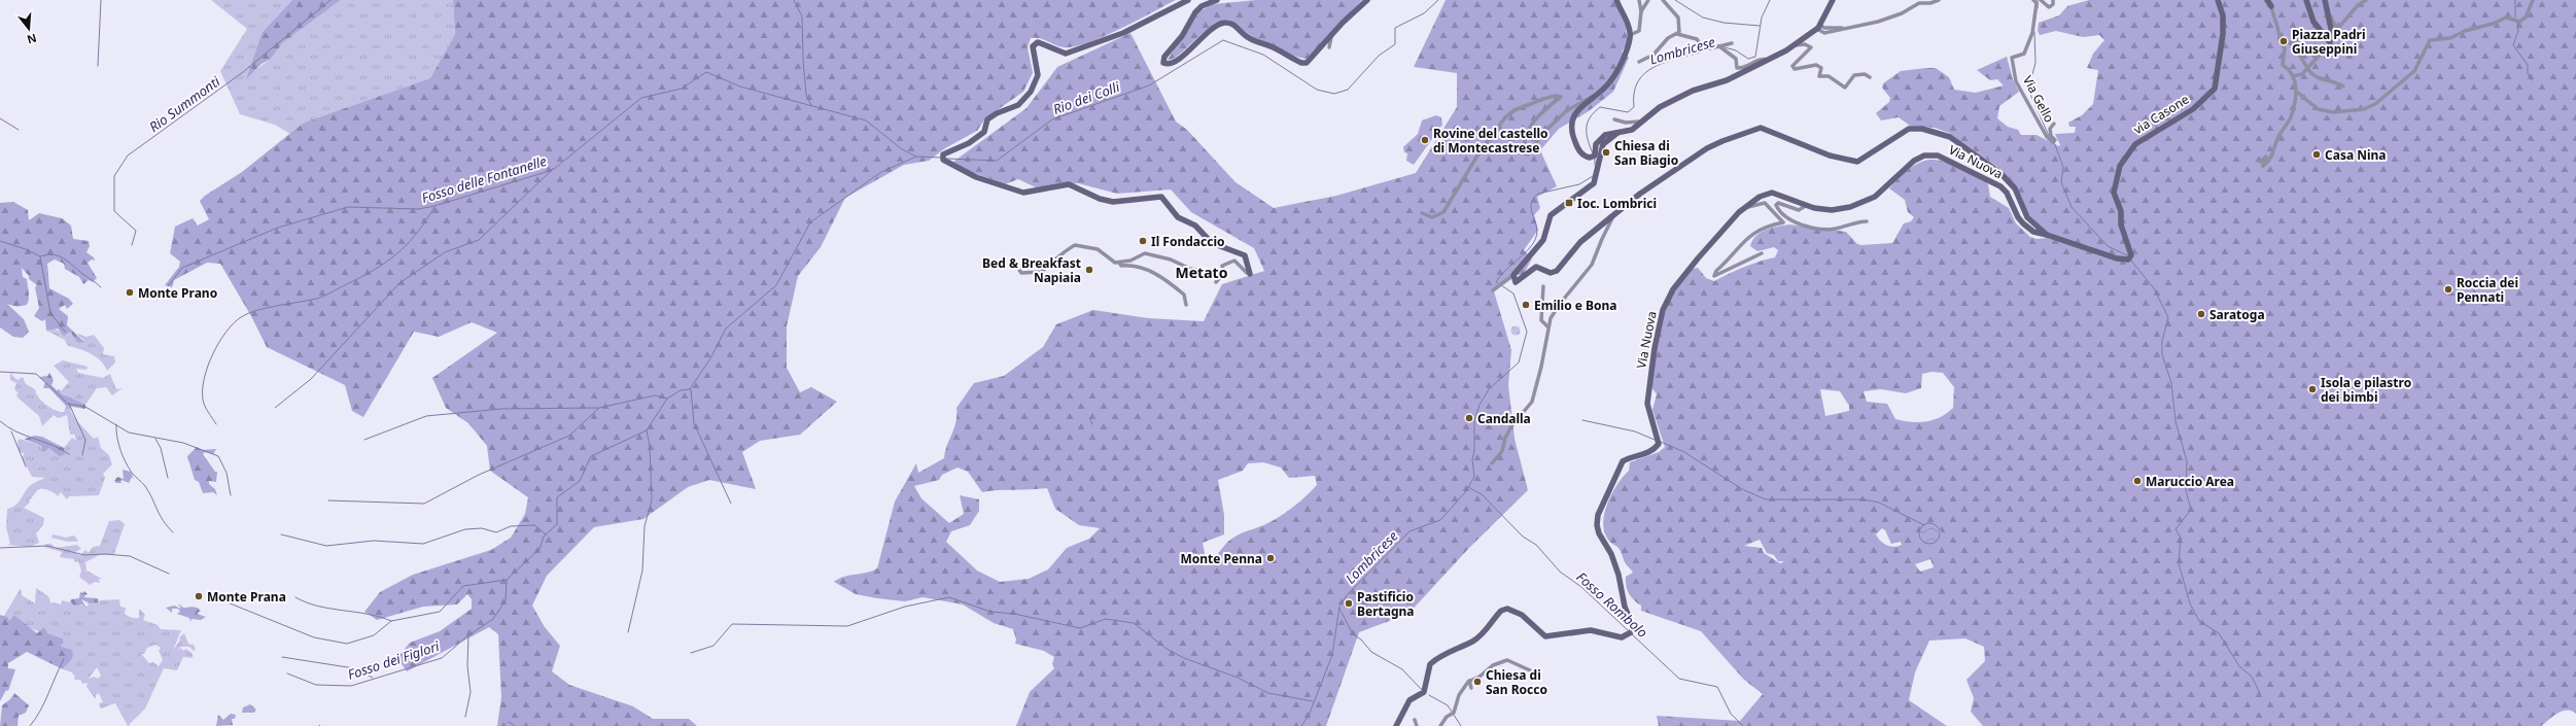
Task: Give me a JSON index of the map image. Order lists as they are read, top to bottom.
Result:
{
  "streets": {
    "street": ["Via Gello", "via Casone", "Via Nuova"]
  },
  "crossings": [
    ["via Casone", "Via Nuova"]
  ],
  "districts": ["Metato"],
  "water": [
    "Lombricese",
    "Rio dei Colli",
    "Rio Summonti",
    "Fosso delle Fontanelle",
    "Fosso Rombolo",
    "Fosso dei Figlori"
  ],
  "places": {
    "other": [
      "Piazza Padri Giuseppini",
      "Rovine del castello di Montecastrese",
      "Chiesa di San Biagio",
      "Casa Nina",
      "Il Fondaccio",
      "Bed & Breakfast Napiaia",
      "Roccia dei Pennati",
      "Monte Prano",
      "Emilio e Bona",
      "Saratoga",
      "Isola e pilastro dei bimbi",
      "Candalla",
      "Maruccio Area",
      "Monte Penna",
      "Monte Prana",
      "Pastificio Bertagna",
      "Chiesa di San Rocco"
    ],
    "transit": ["Ioc. Lombrici"]
  },
  "north": "bottom"
}
